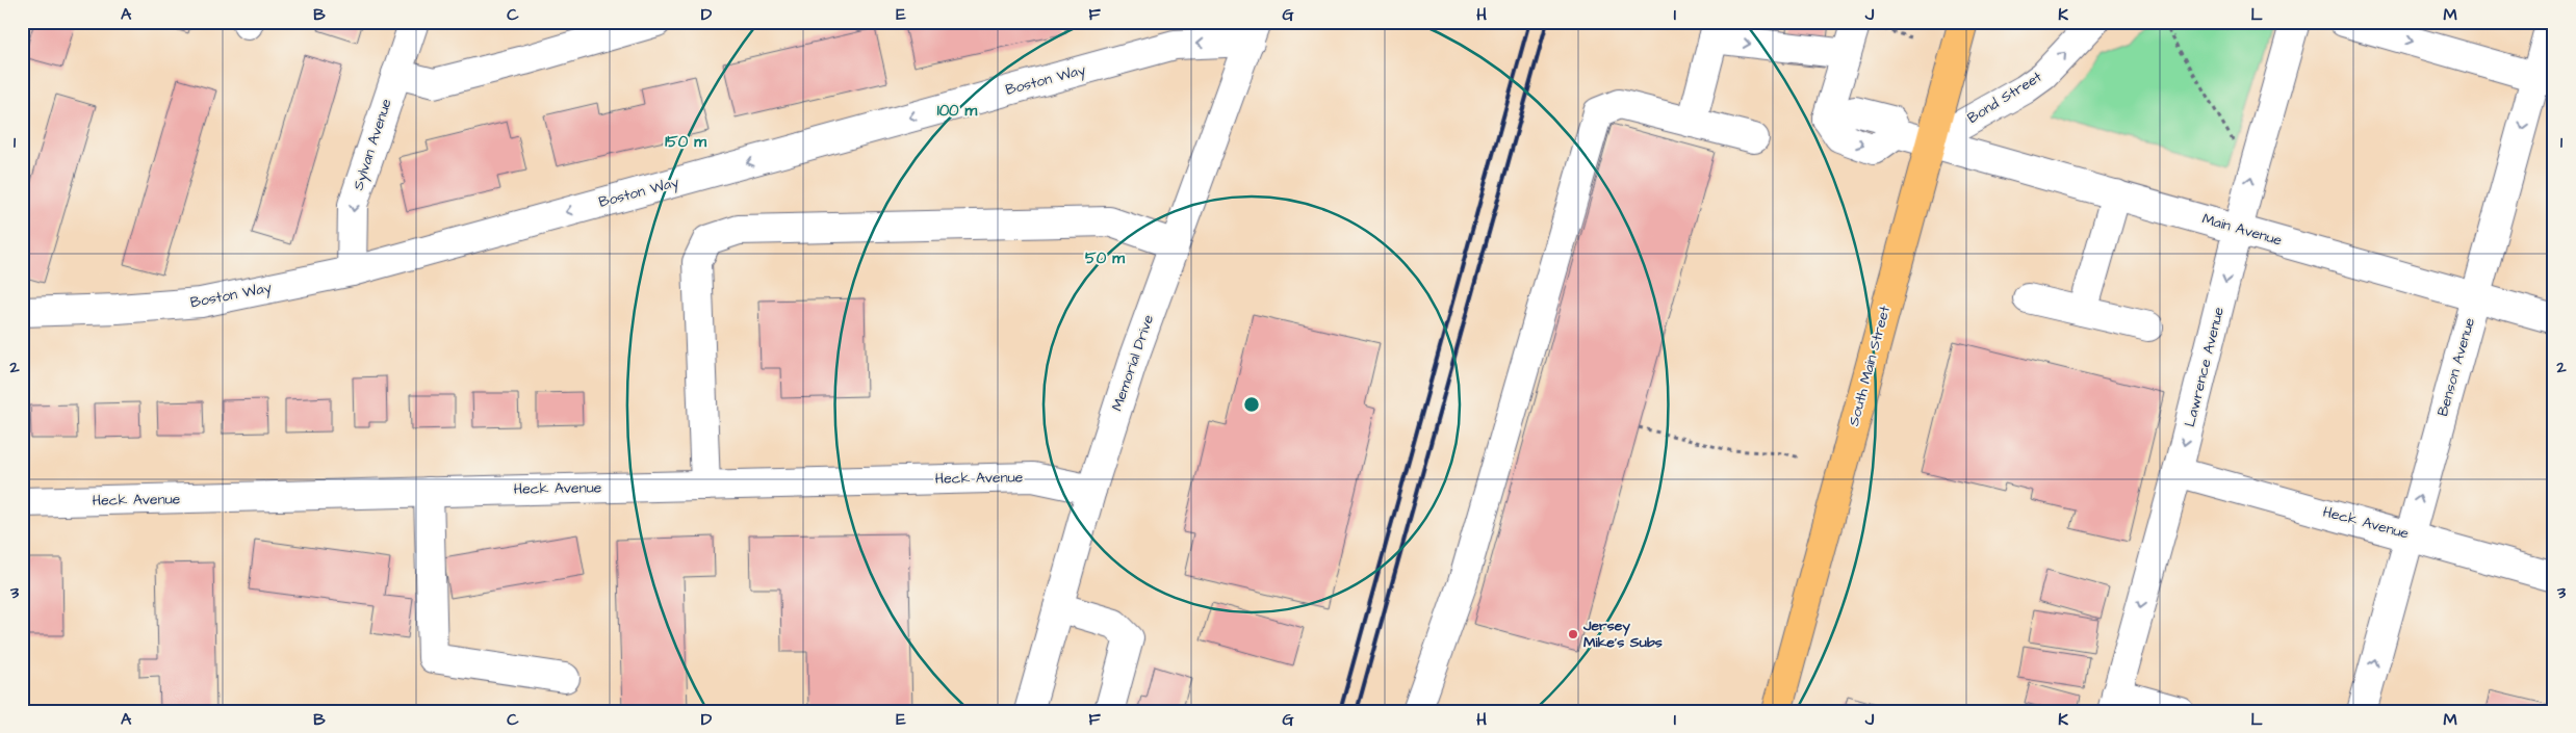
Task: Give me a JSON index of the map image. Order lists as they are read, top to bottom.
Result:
{
  "streets": {
    "main road": ["South Main Street"],
    "street": [
      "Boston Way",
      "Bond Street",
      "Sylvan Avenue",
      "Main Avenue",
      "Memorial Drive",
      "Lawrence Avenue",
      "Benson Avenue",
      "Heck Avenue"
    ]
  },
  "crossings": [
    ["Boston Way", "Sylvan Avenue"],
    ["Boston Way", "Memorial Drive"],
    ["Bond Street", "Main Avenue"],
    ["Bond Street", "South Main Street"],
    ["Main Avenue", "South Main Street"],
    ["Main Avenue", "Lawrence Avenue"],
    ["Main Avenue", "Benson Avenue"],
    ["Memorial Drive", "Heck Avenue"],
    ["Lawrence Avenue", "Heck Avenue"],
    ["Benson Avenue", "Heck Avenue"]
  ],
  "one_way": ["Boston Way", "Bond Street", "Sylvan Avenue"],
  "places": ["Jersey Mike's Subs"],
  "grid": {
    "columns": [
      "A",
      "B",
      "C",
      "D",
      "E",
      "F",
      "G",
      "H",
      "I",
      "J",
      "K",
      "L",
      "M"
    ],
    "rows": ["1", "2", "3"]
  },
  "rings": ["100 m", "150 m", "50 m"]
}
